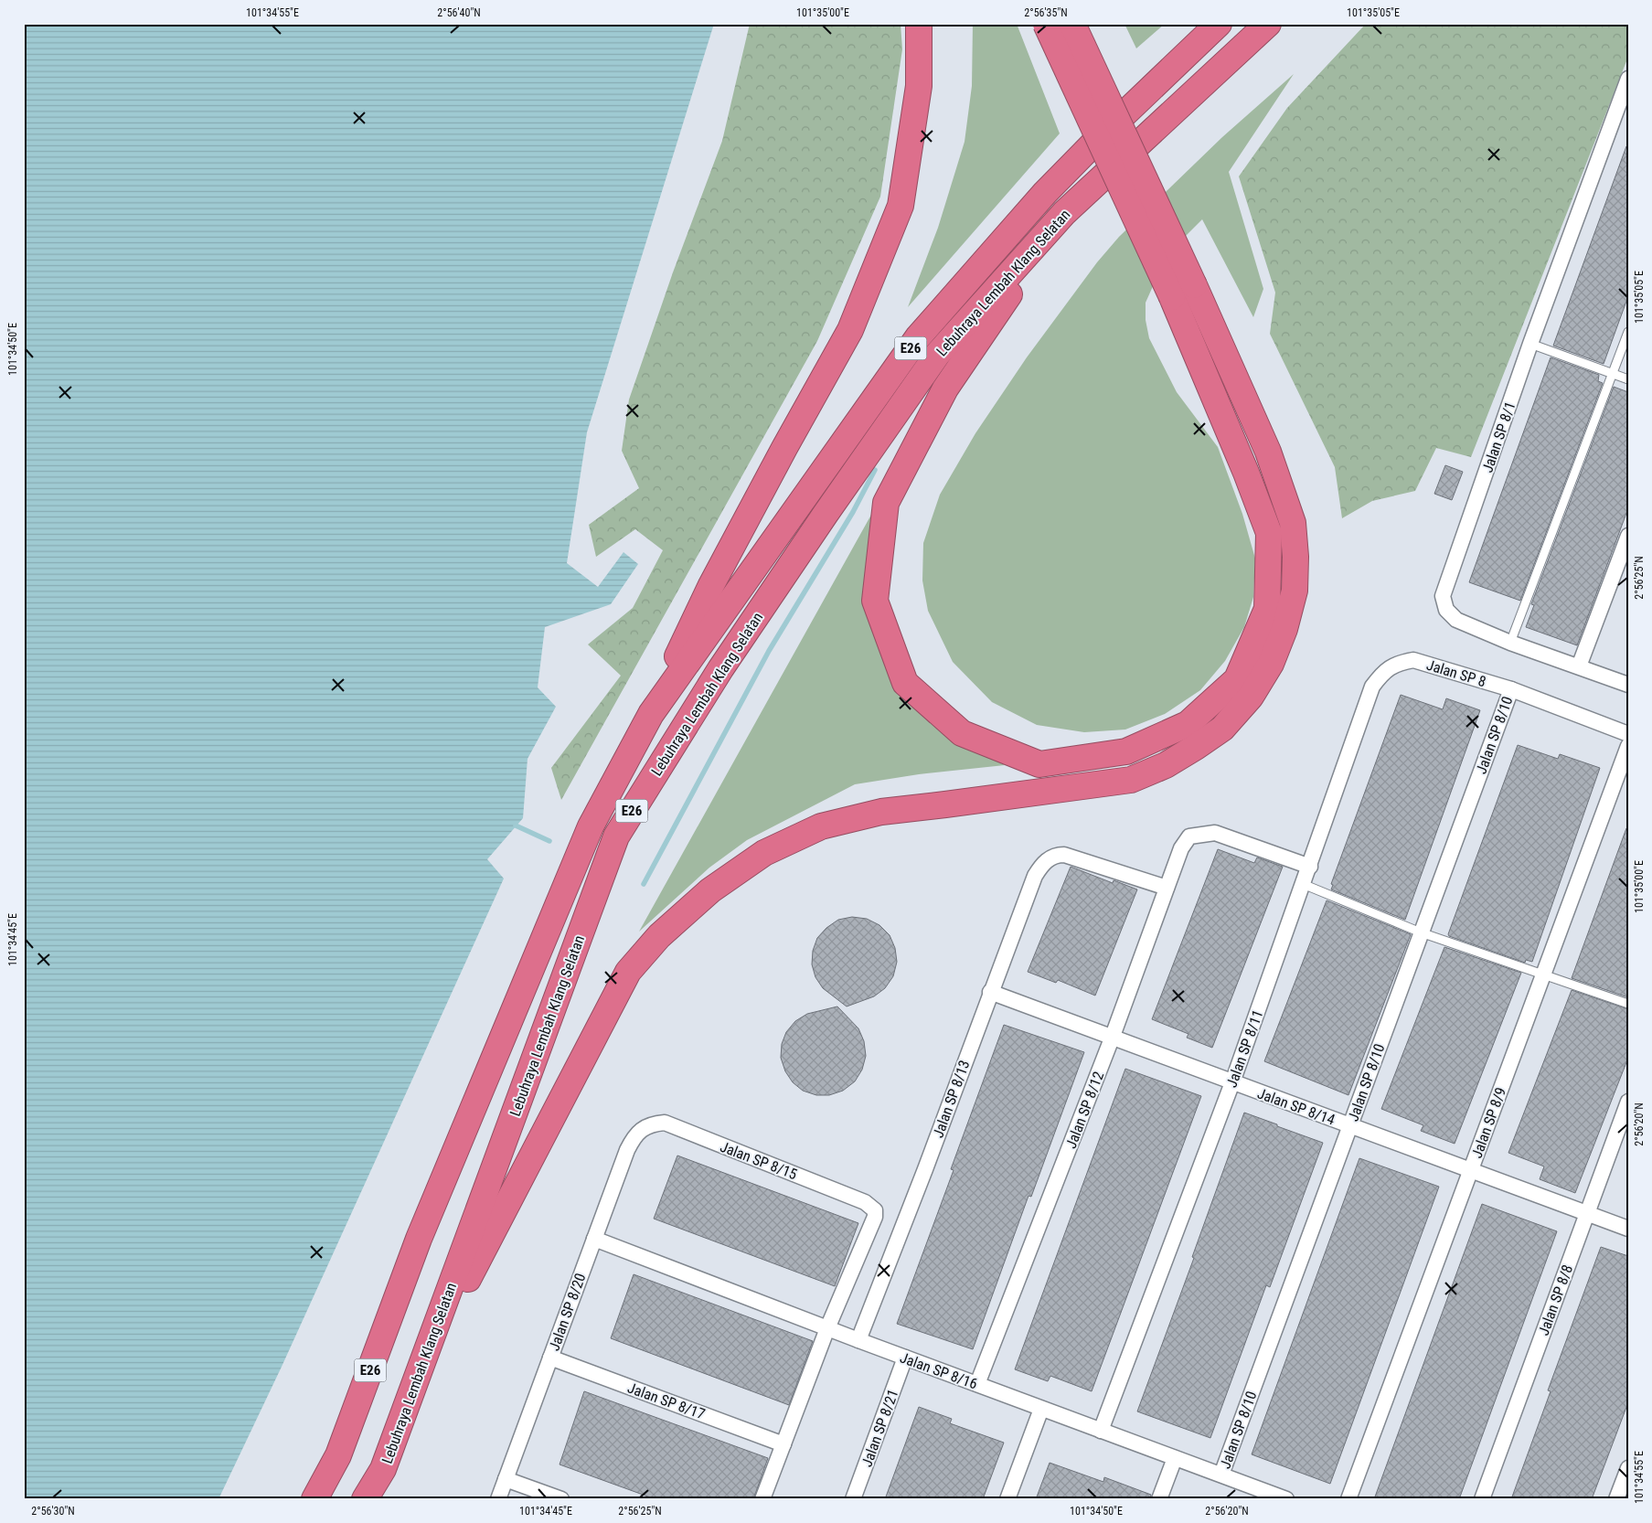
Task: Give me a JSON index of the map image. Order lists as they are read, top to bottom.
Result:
{
  "streets": {
    "highway": ["Lebuhraya Lembah Klang Selatan", "E26"],
    "street": [
      "Jalan SP 8/1",
      "Jalan SP 8",
      "Jalan SP 8/10",
      "Jalan SP 8/11",
      "Jalan SP 8/13",
      "Jalan SP 8/14",
      "Jalan SP 8/12",
      "Jalan SP 8/9",
      "Jalan SP 8/15",
      "Jalan SP 8/8",
      "Jalan SP 8/20",
      "Jalan SP 8/16",
      "Jalan SP 8/17",
      "Jalan SP 8/21"
    ]
  },
  "crossings": [
    ["Jalan SP 8", "Jalan SP 8/10"],
    ["Jalan SP 8", "Jalan SP 8/11"],
    ["Jalan SP 8/10", "Jalan SP 8/14"],
    ["Jalan SP 8/10", "Jalan SP 8/16"],
    ["Jalan SP 8/11", "Jalan SP 8/14"],
    ["Jalan SP 8/11", "Jalan SP 8/12"],
    ["Jalan SP 8/11", "Jalan SP 8/16"],
    ["Jalan SP 8/13", "Jalan SP 8/14"],
    ["Jalan SP 8/13", "Jalan SP 8/12"],
    ["Jalan SP 8/13", "Jalan SP 8/16"],
    ["Jalan SP 8/14", "Jalan SP 8/12"],
    ["Jalan SP 8/14", "Jalan SP 8/9"],
    ["Jalan SP 8/14", "Jalan SP 8/8"],
    ["Jalan SP 8/12", "Jalan SP 8/16"],
    ["Jalan SP 8/15", "Jalan SP 8/20"],
    ["Jalan SP 8/15", "Jalan SP 8/16"],
    ["Jalan SP 8/20", "Jalan SP 8/16"],
    ["Jalan SP 8/20", "Jalan SP 8/17"],
    ["Jalan SP 8/16", "Jalan SP 8/21"]
  ],
  "coordinates": [
    "101°34'55\"E",
    "2°56'40\"N",
    "101°35'00\"E",
    "2°56'35\"N",
    "101°35'05\"E",
    "101°34'50\"E",
    "2°56'25\"N",
    "101°34'45\"E",
    "2°56'20\"N",
    "2°56'30\"N"
  ]
}
